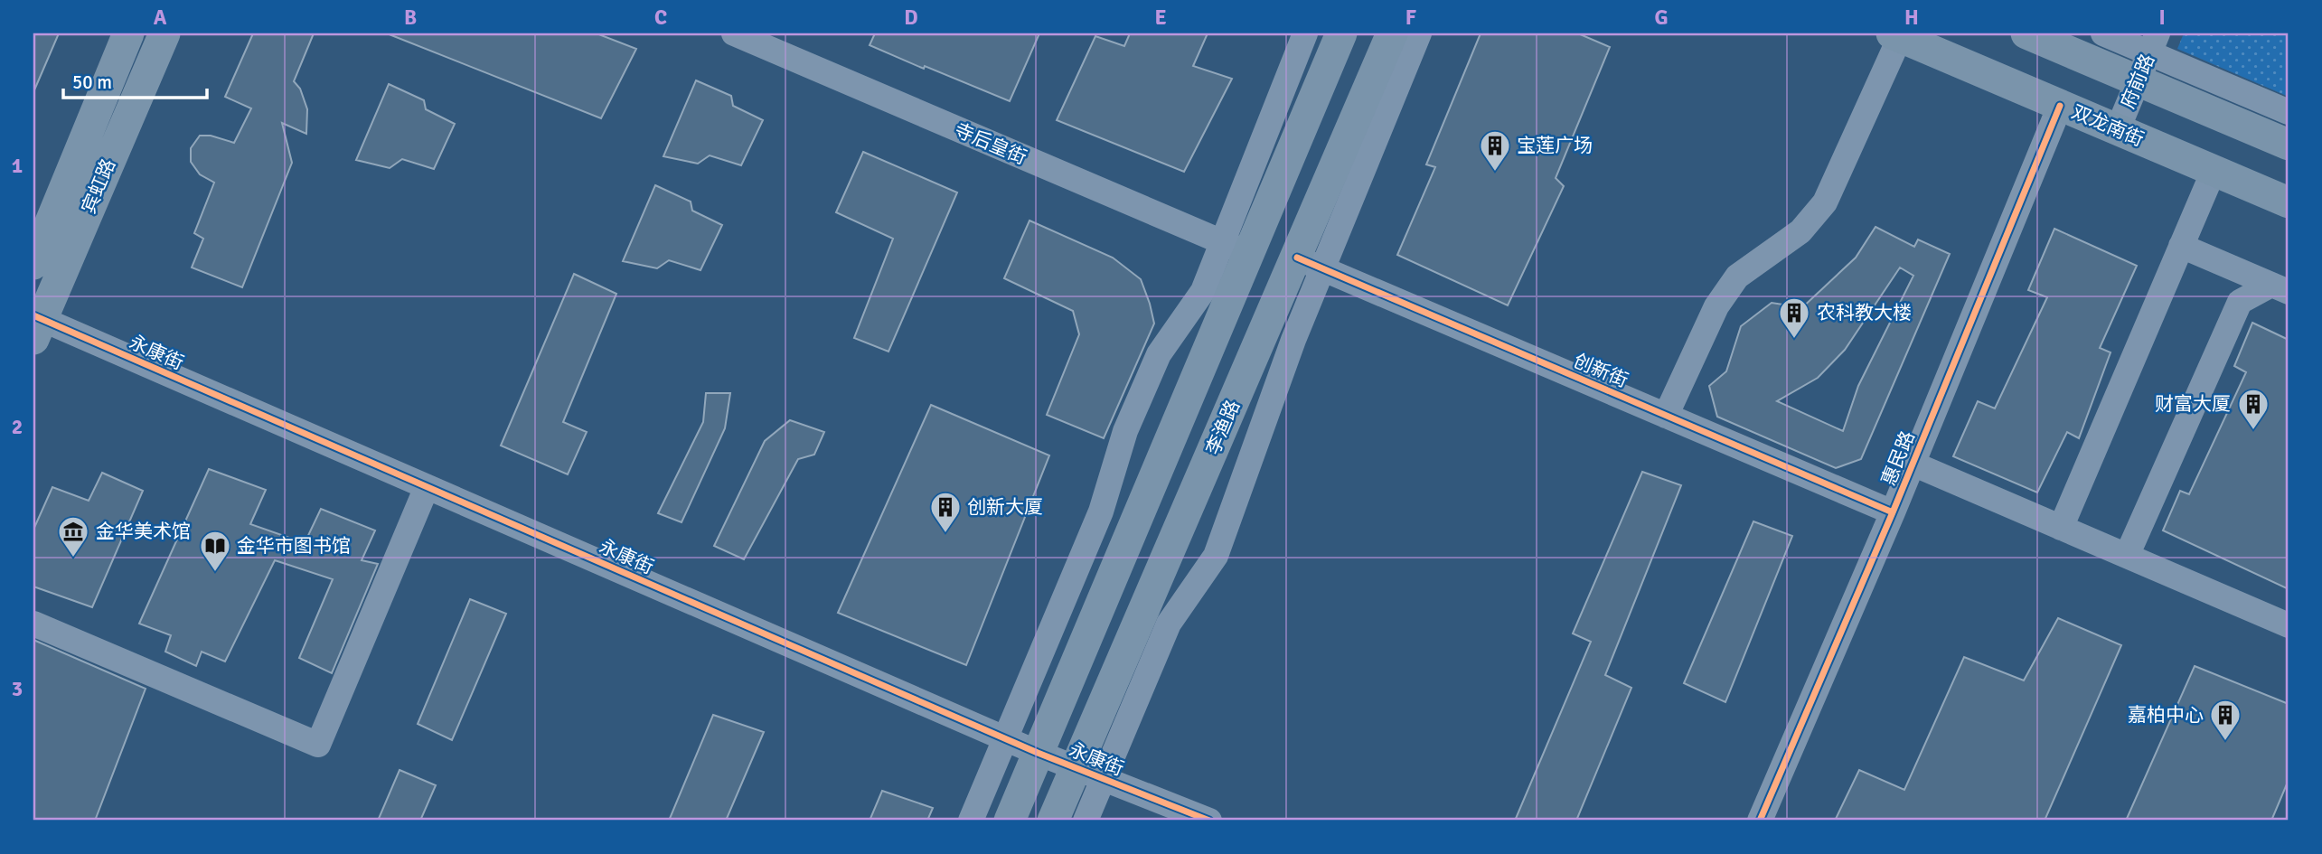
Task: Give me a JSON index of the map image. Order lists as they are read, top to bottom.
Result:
{
  "streets": {
    "main road": ["双龙南街", "宾虹路", "李渔路"],
    "street": [
      "府前路",
      "寺后皇街",
      "永康街",
      "创新街",
      "惠民路"
    ]
  },
  "crossings": [
    ["府前路", "双龙南街"],
    ["双龙南街", "惠民路"],
    ["宾虹路", "永康街"],
    ["永康街", "李渔路"],
    ["创新街", "李渔路"],
    ["创新街", "惠民路"]
  ],
  "places": {
    "building": [
      "宝莲广场",
      "农科教大楼",
      "财富大厦",
      "创新大厦",
      "嘉柏中心"
    ],
    "museum": ["金华美术馆"],
    "library": ["金华市图书馆"]
  },
  "scale_bar": "50 m",
  "grid": {
    "columns": [
      "A",
      "B",
      "C",
      "D",
      "E",
      "F",
      "G",
      "H",
      "I"
    ],
    "rows": ["1", "2", "3"]
  }
}
